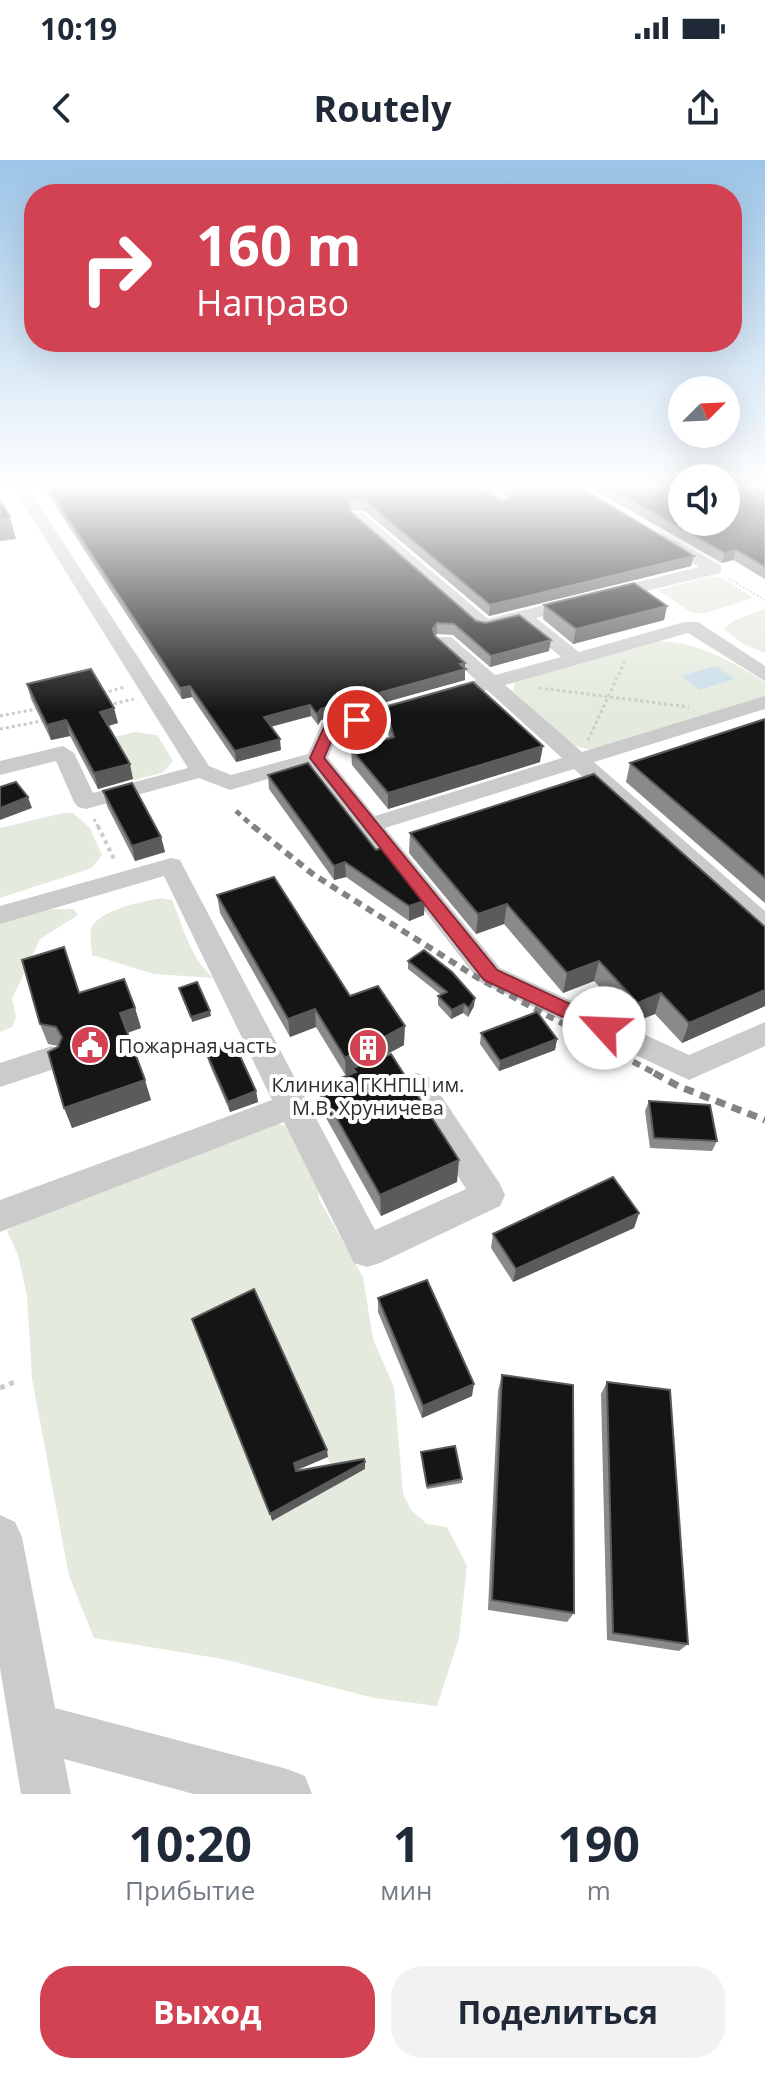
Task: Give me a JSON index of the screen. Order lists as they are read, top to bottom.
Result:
{
  "places": {
    "public building": ["Пожарная часть"],
    "building": ["Клиника ГКНПЦ им. М.В. Хруничева"]
  },
  "north": "top right",
  "page": {
    "status": "10:19",
    "header": "Routely",
    "turn": ["160 m", "Направо"],
    "eta": [
      "10:20",
      "Прибытие",
      "1",
      "мин",
      "190",
      "m"
    ],
    "buttons": ["Выход", "Поделиться"]
  }
}
